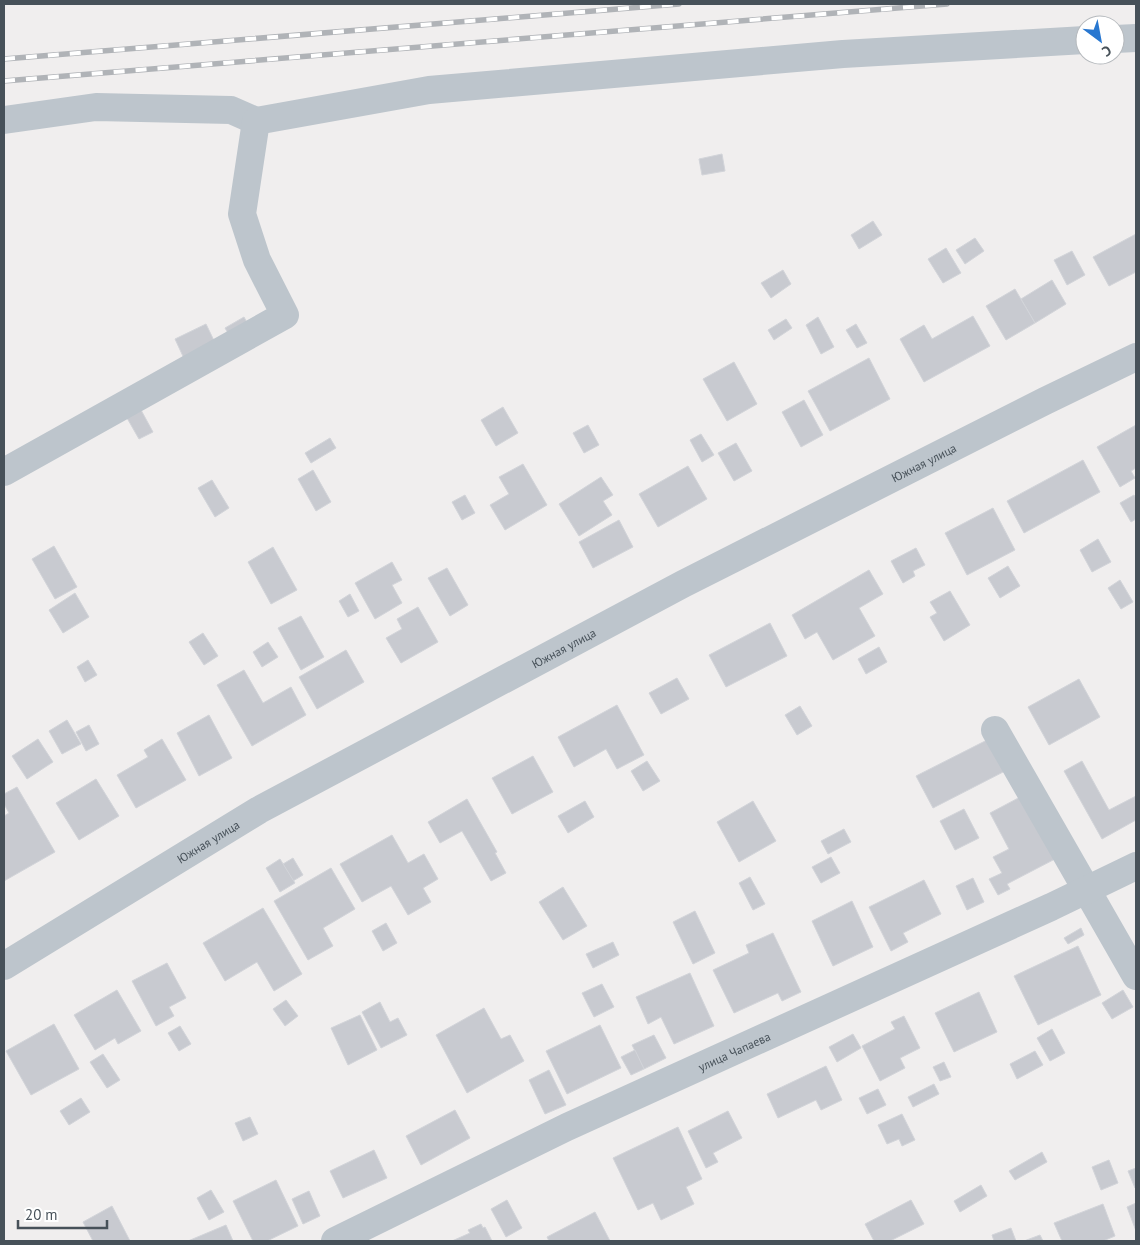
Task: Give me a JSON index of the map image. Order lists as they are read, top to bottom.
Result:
{
  "streets": {
    "street": ["Южная улица", "улица Чапаева"]
  },
  "scale_bar": "20 m",
  "north": "bottom right"
}
